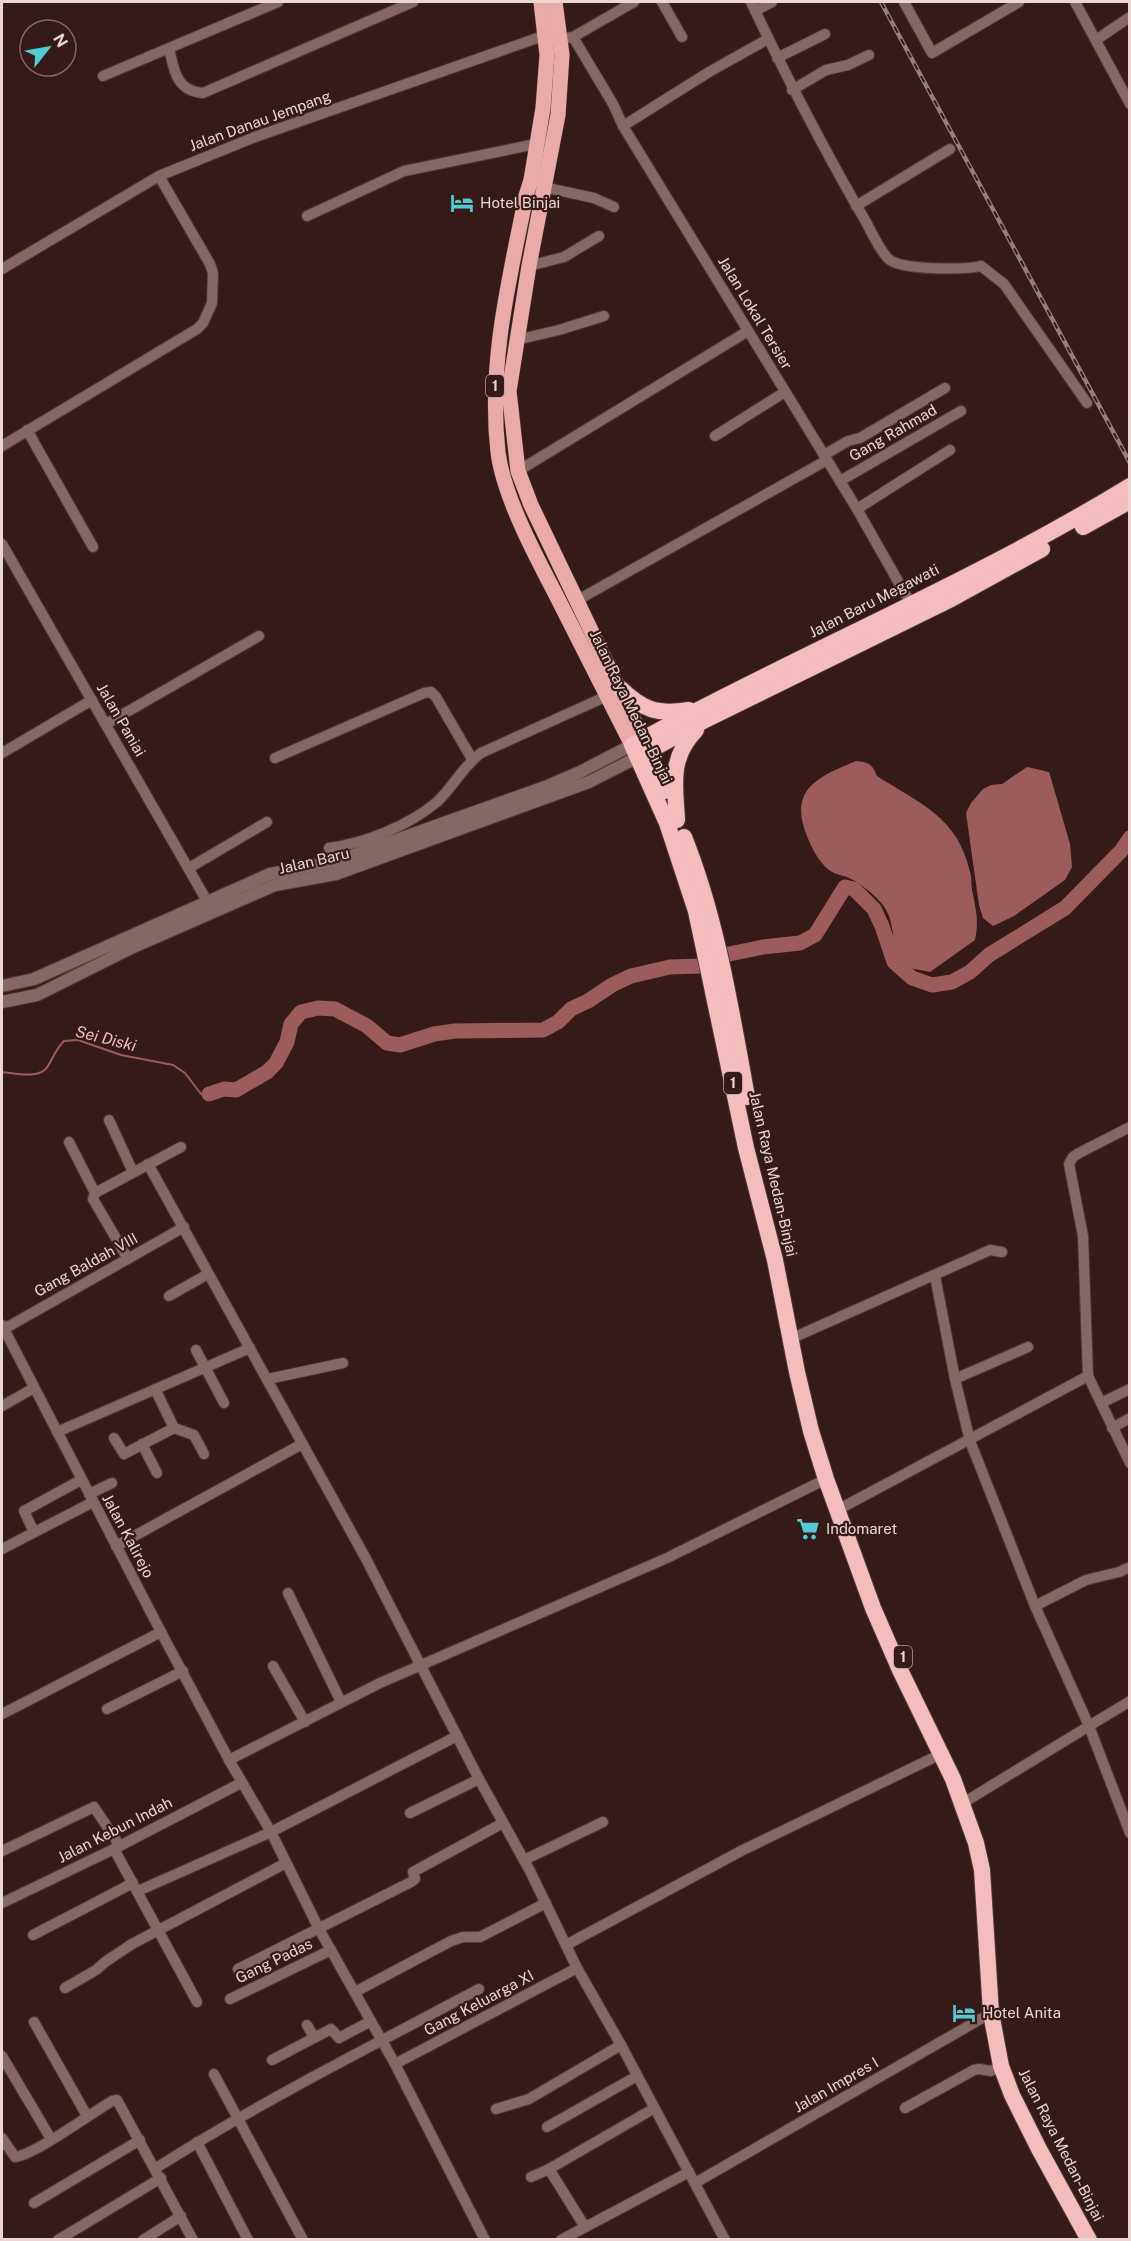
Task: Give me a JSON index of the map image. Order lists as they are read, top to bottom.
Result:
{
  "streets": {
    "highway": ["1", "Jalan Baru Megawati", "Jalan Raya Medan-Binjai"],
    "street": [
      "Jalan Danau Jempang",
      "Jalan Lokal Tersier",
      "Gang Rahmad",
      "Jalan Paniai",
      "Jalan Baru",
      "Gang Baldah VIII",
      "Jalan Kalirejo",
      "Jalan Kebun Indah",
      "Gang Padas",
      "Gang Keluarga XI",
      "Jalan Impres I"
    ]
  },
  "crossings": [
    ["Jalan Danau Jempang", "Jalan Lokal Tersier"],
    ["Jalan Danau Jempang", "Jalan Raya Medan-Binjai"],
    ["Jalan Lokal Tersier", "Gang Rahmad"],
    ["Jalan Lokal Tersier", "Jalan Baru Megawati"],
    ["Jalan Lokal Tersier", "Jalan Raya Medan-Binjai"],
    ["Jalan Baru Megawati", "Jalan Raya Medan-Binjai"],
    ["Jalan Baru Megawati", "Jalan Baru"],
    ["Jalan Raya Medan-Binjai", "Jalan Baru"],
    ["Jalan Raya Medan-Binjai", "Jalan Impres I"],
    ["Jalan Paniai", "Jalan Baru"],
    ["Gang Baldah VIII", "Jalan Kalirejo"],
    ["Jalan Kalirejo", "Jalan Kebun Indah"],
    ["Jalan Kalirejo", "Gang Padas"],
    ["Jalan Kalirejo", "Gang Keluarga XI"]
  ],
  "water": ["Sei Diski"],
  "places": {
    "hotel": ["Hotel Binjai", "Hotel Anita"],
    "supermarket": ["Indomaret"]
  },
  "north": "top right"
}
